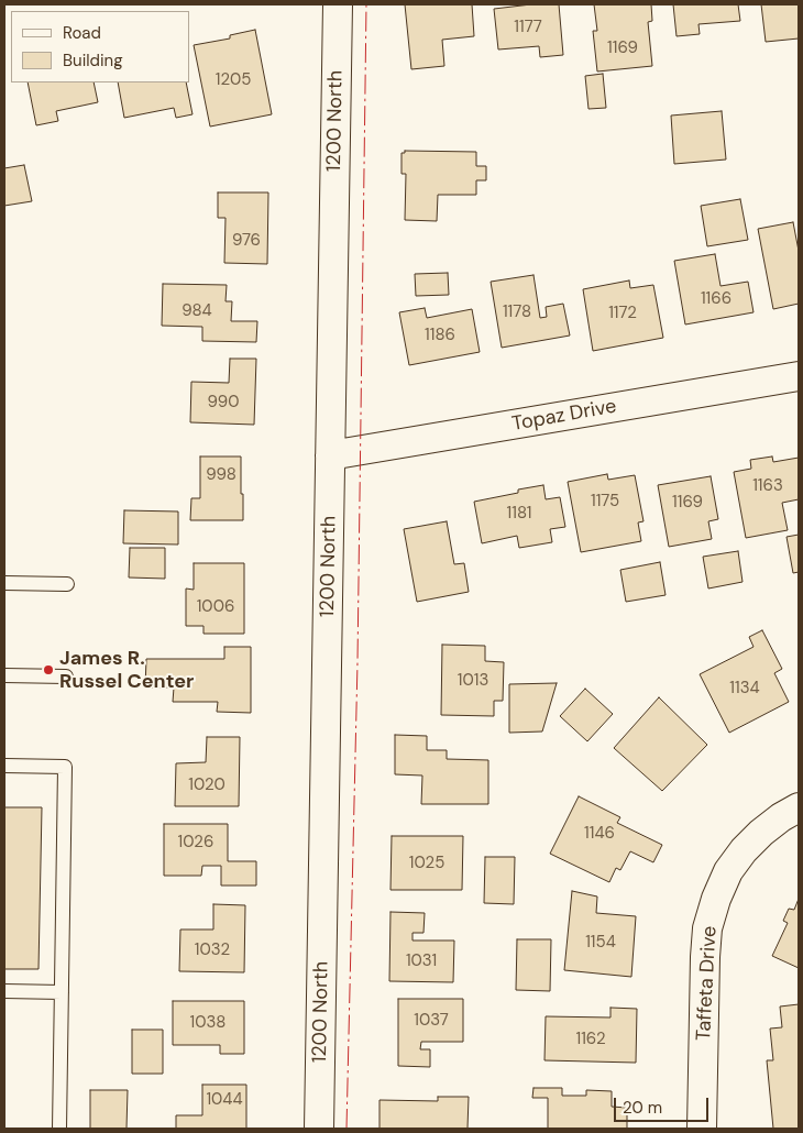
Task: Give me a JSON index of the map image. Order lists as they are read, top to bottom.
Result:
{
  "streets": {
    "street": ["1200 North", "Topaz Drive", "Taffeta Drive"]
  },
  "crossings": [
    ["1200 North", "Topaz Drive"]
  ],
  "places": ["James R. Russel Center"],
  "house_numbers": [
    "1177",
    "1169",
    "1205",
    "976",
    "1166",
    "984",
    "1178",
    "1172",
    "1186",
    "990",
    "998",
    "1163",
    "1175",
    "1169",
    "1181",
    "1006",
    "1013",
    "1134",
    "1020",
    "1146",
    "1026",
    "1025",
    "1154",
    "1032",
    "1031",
    "1037",
    "1038",
    "1162",
    "1044"
  ],
  "legend": ["Road", "Building"],
  "scale_bar": "20 m"
}
